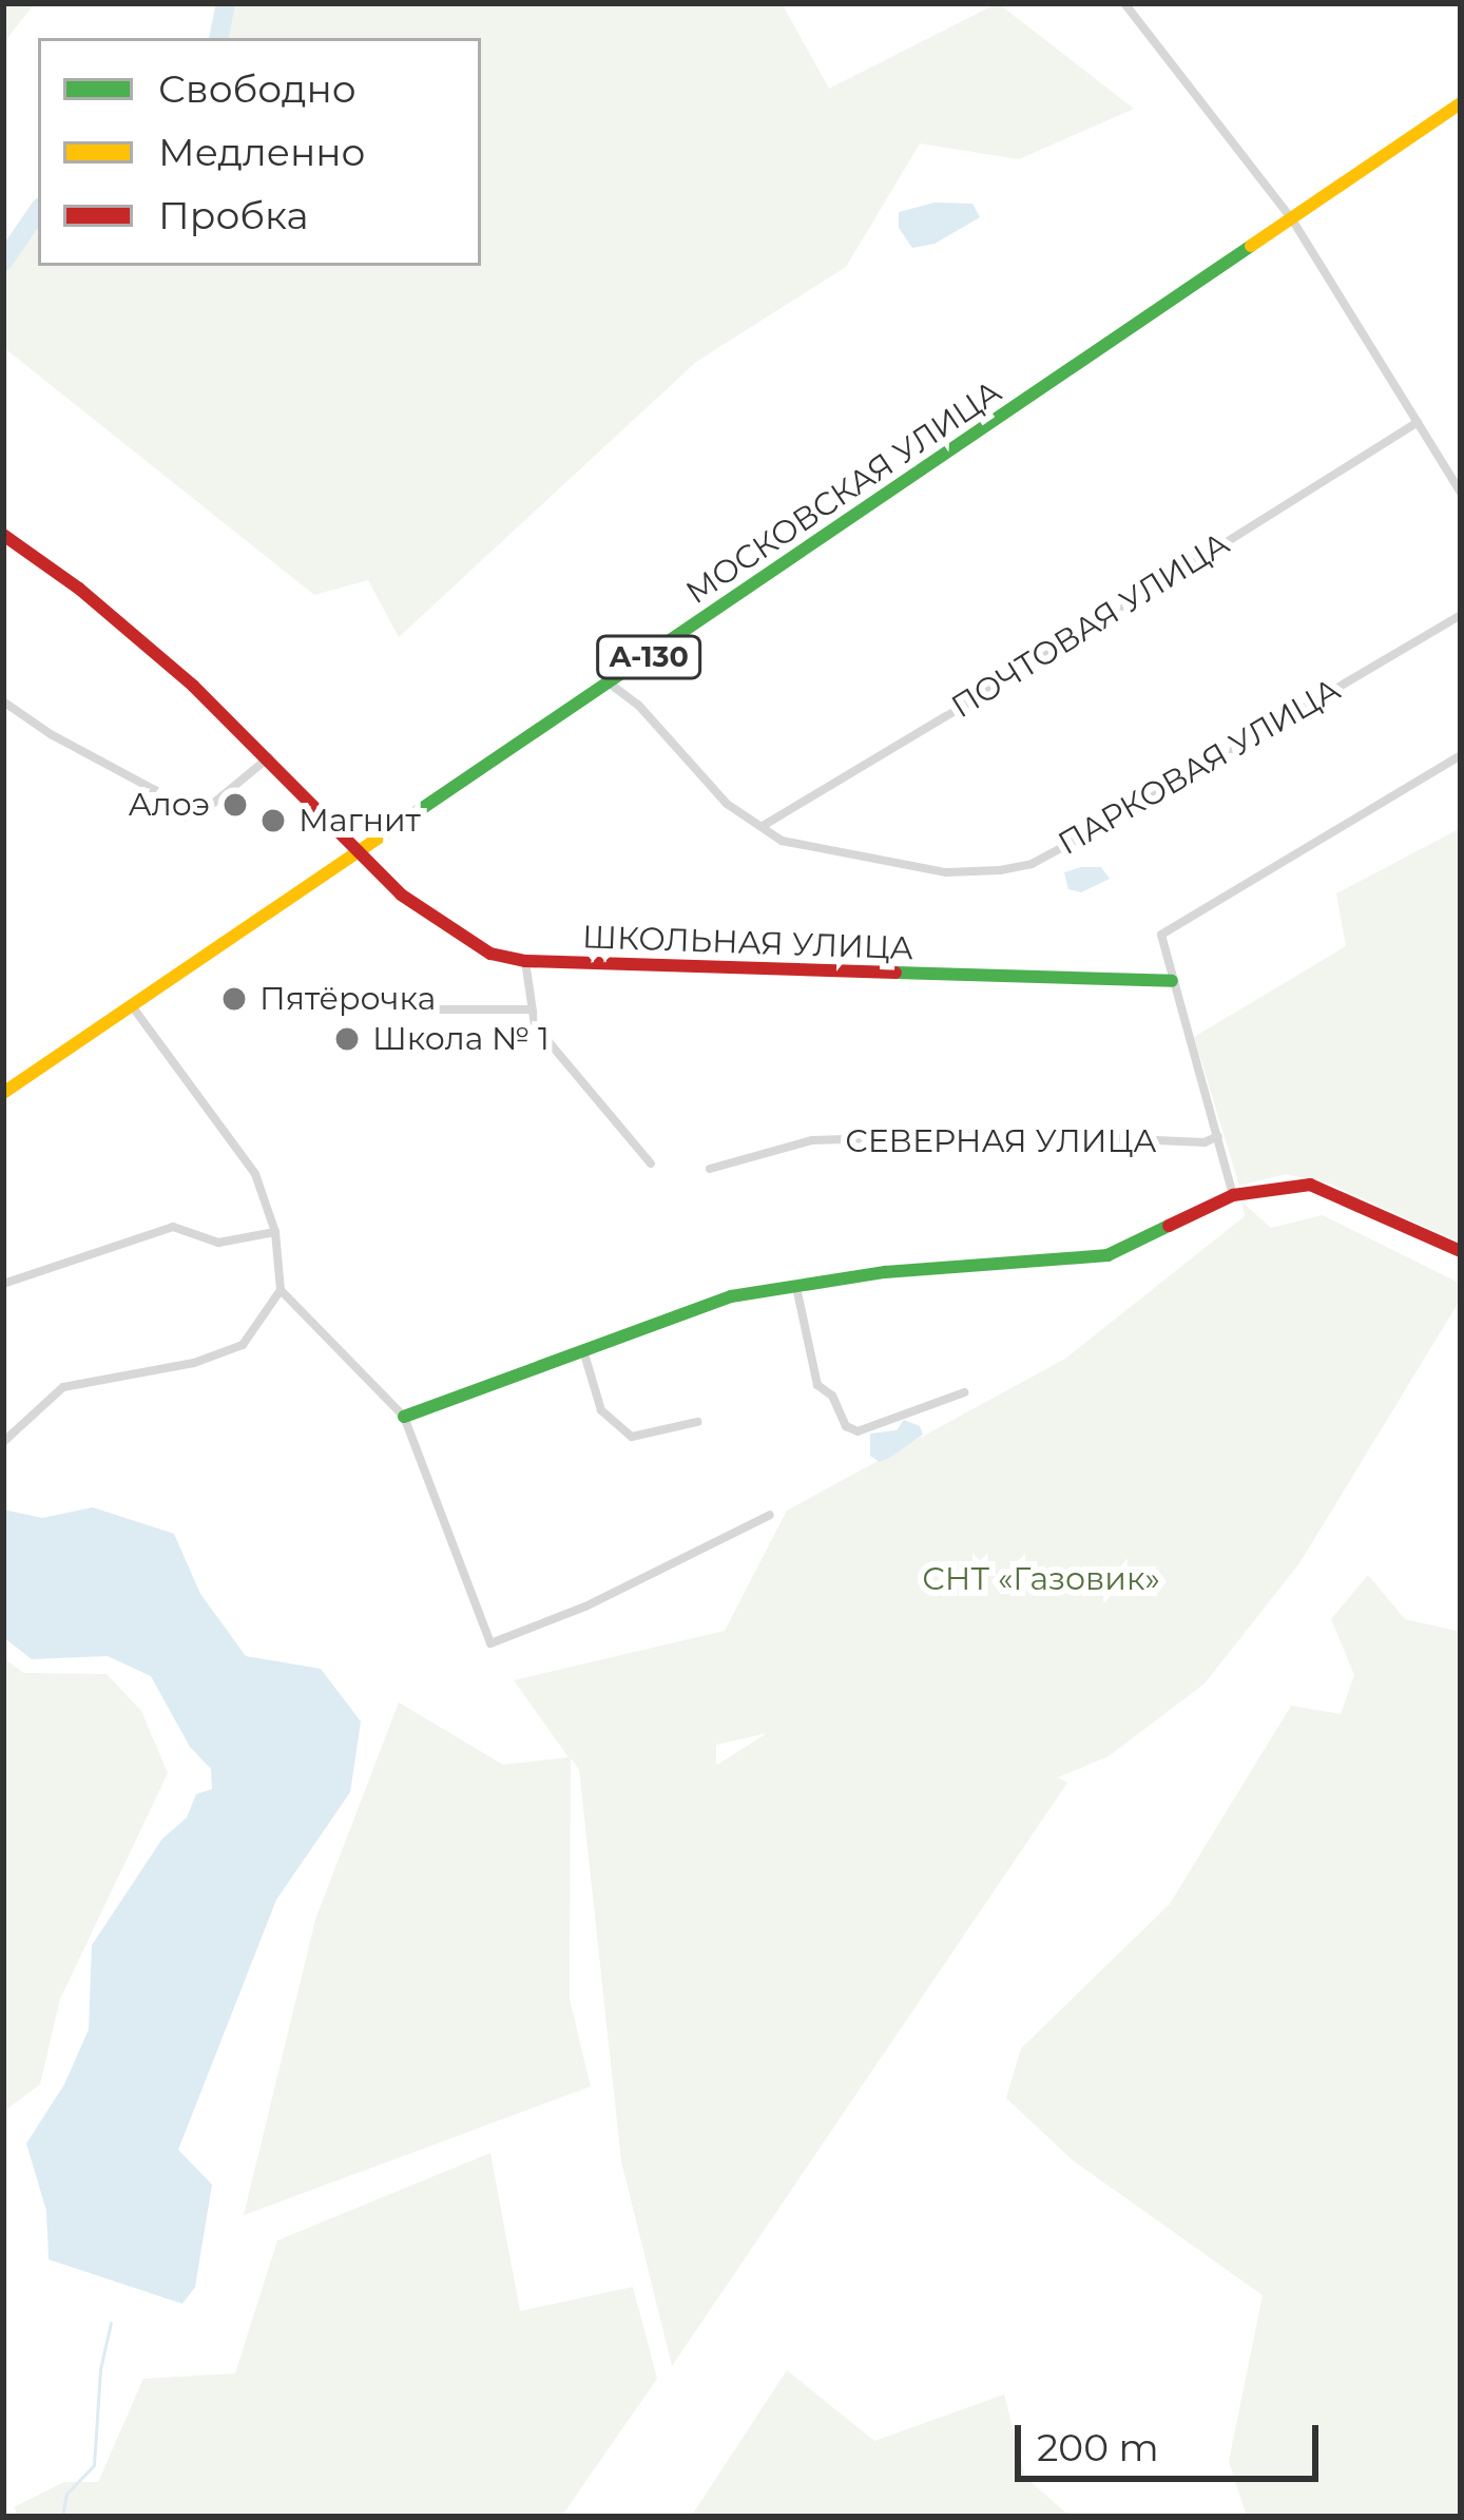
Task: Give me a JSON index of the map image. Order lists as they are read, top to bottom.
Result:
{
  "streets": {
    "main road": ["МОСКОВСКАЯ УЛИЦА", "А-130", "ШКОЛЬНАЯ УЛИЦА"],
    "street": ["ПОЧТОВАЯ УЛИЦА", "ПАРКОВАЯ УЛИЦА", "СЕВЕРНАЯ УЛИЦА"]
  },
  "crossings": [
    ["МОСКОВСКАЯ УЛИЦА", "ПАРКОВАЯ УЛИЦА"],
    ["МОСКОВСКАЯ УЛИЦА", "ШКОЛЬНАЯ УЛИЦА"],
    ["ПОЧТОВАЯ УЛИЦА", "ПАРКОВАЯ УЛИЦА"]
  ],
  "parks": ["СНТ «Газовик»"],
  "places": [
    "Алоэ",
    "Магнит",
    "Пятёрочка",
    "Школа № 1"
  ],
  "legend": ["Свободно", "Медленно", "Пробка"],
  "scale_bar": "200 m"
}
